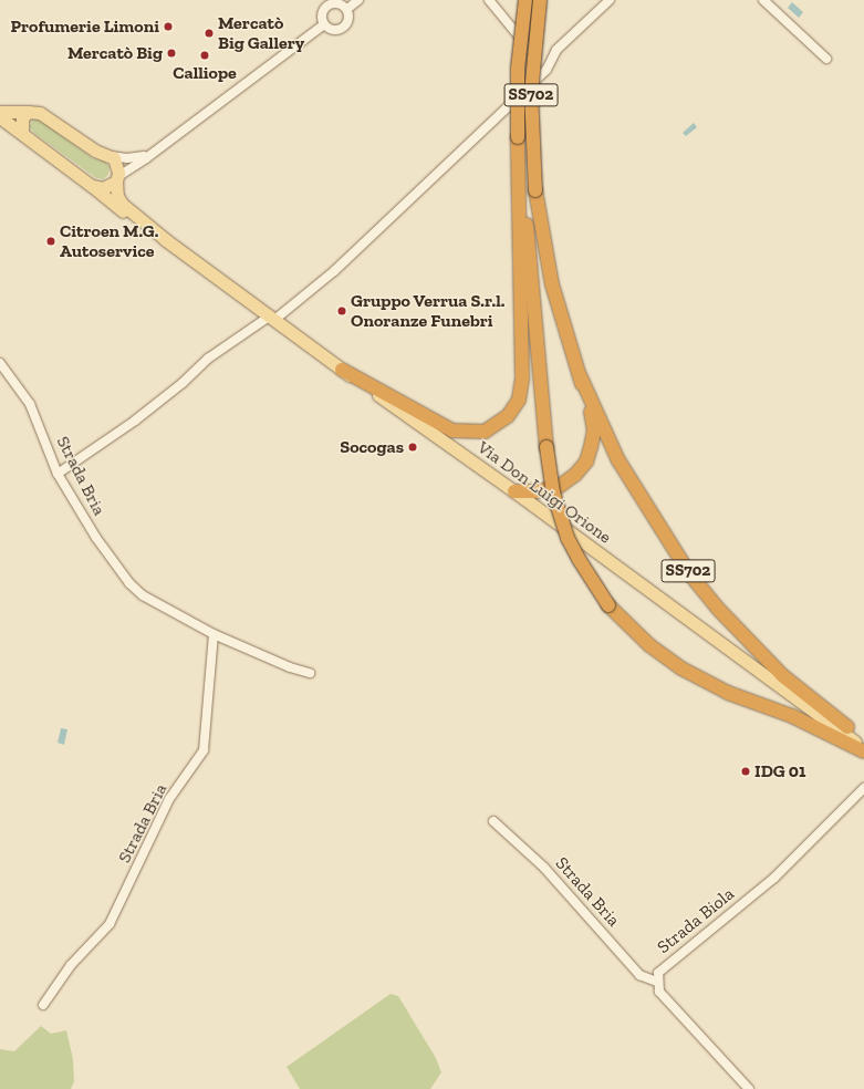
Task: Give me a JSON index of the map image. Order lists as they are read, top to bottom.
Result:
{
  "streets": {
    "highway": ["SS702"],
    "main road": ["Via Don Luigi Orione"],
    "street": ["Strada Bria", "Strada Biola"]
  },
  "crossings": [
    ["SS702", "Via Don Luigi Orione"],
    ["Strada Bria", "Strada Biola"]
  ],
  "places": [
    "Profumerie Limoni",
    "Mercatò Big Gallery",
    "Mercatò Big",
    "Calliope",
    "Citroen M.G. Autoservice",
    "Gruppo Verrua S.r.l. Onoranze Funebri",
    "Socogas",
    "IDG 01"
  ]
}
